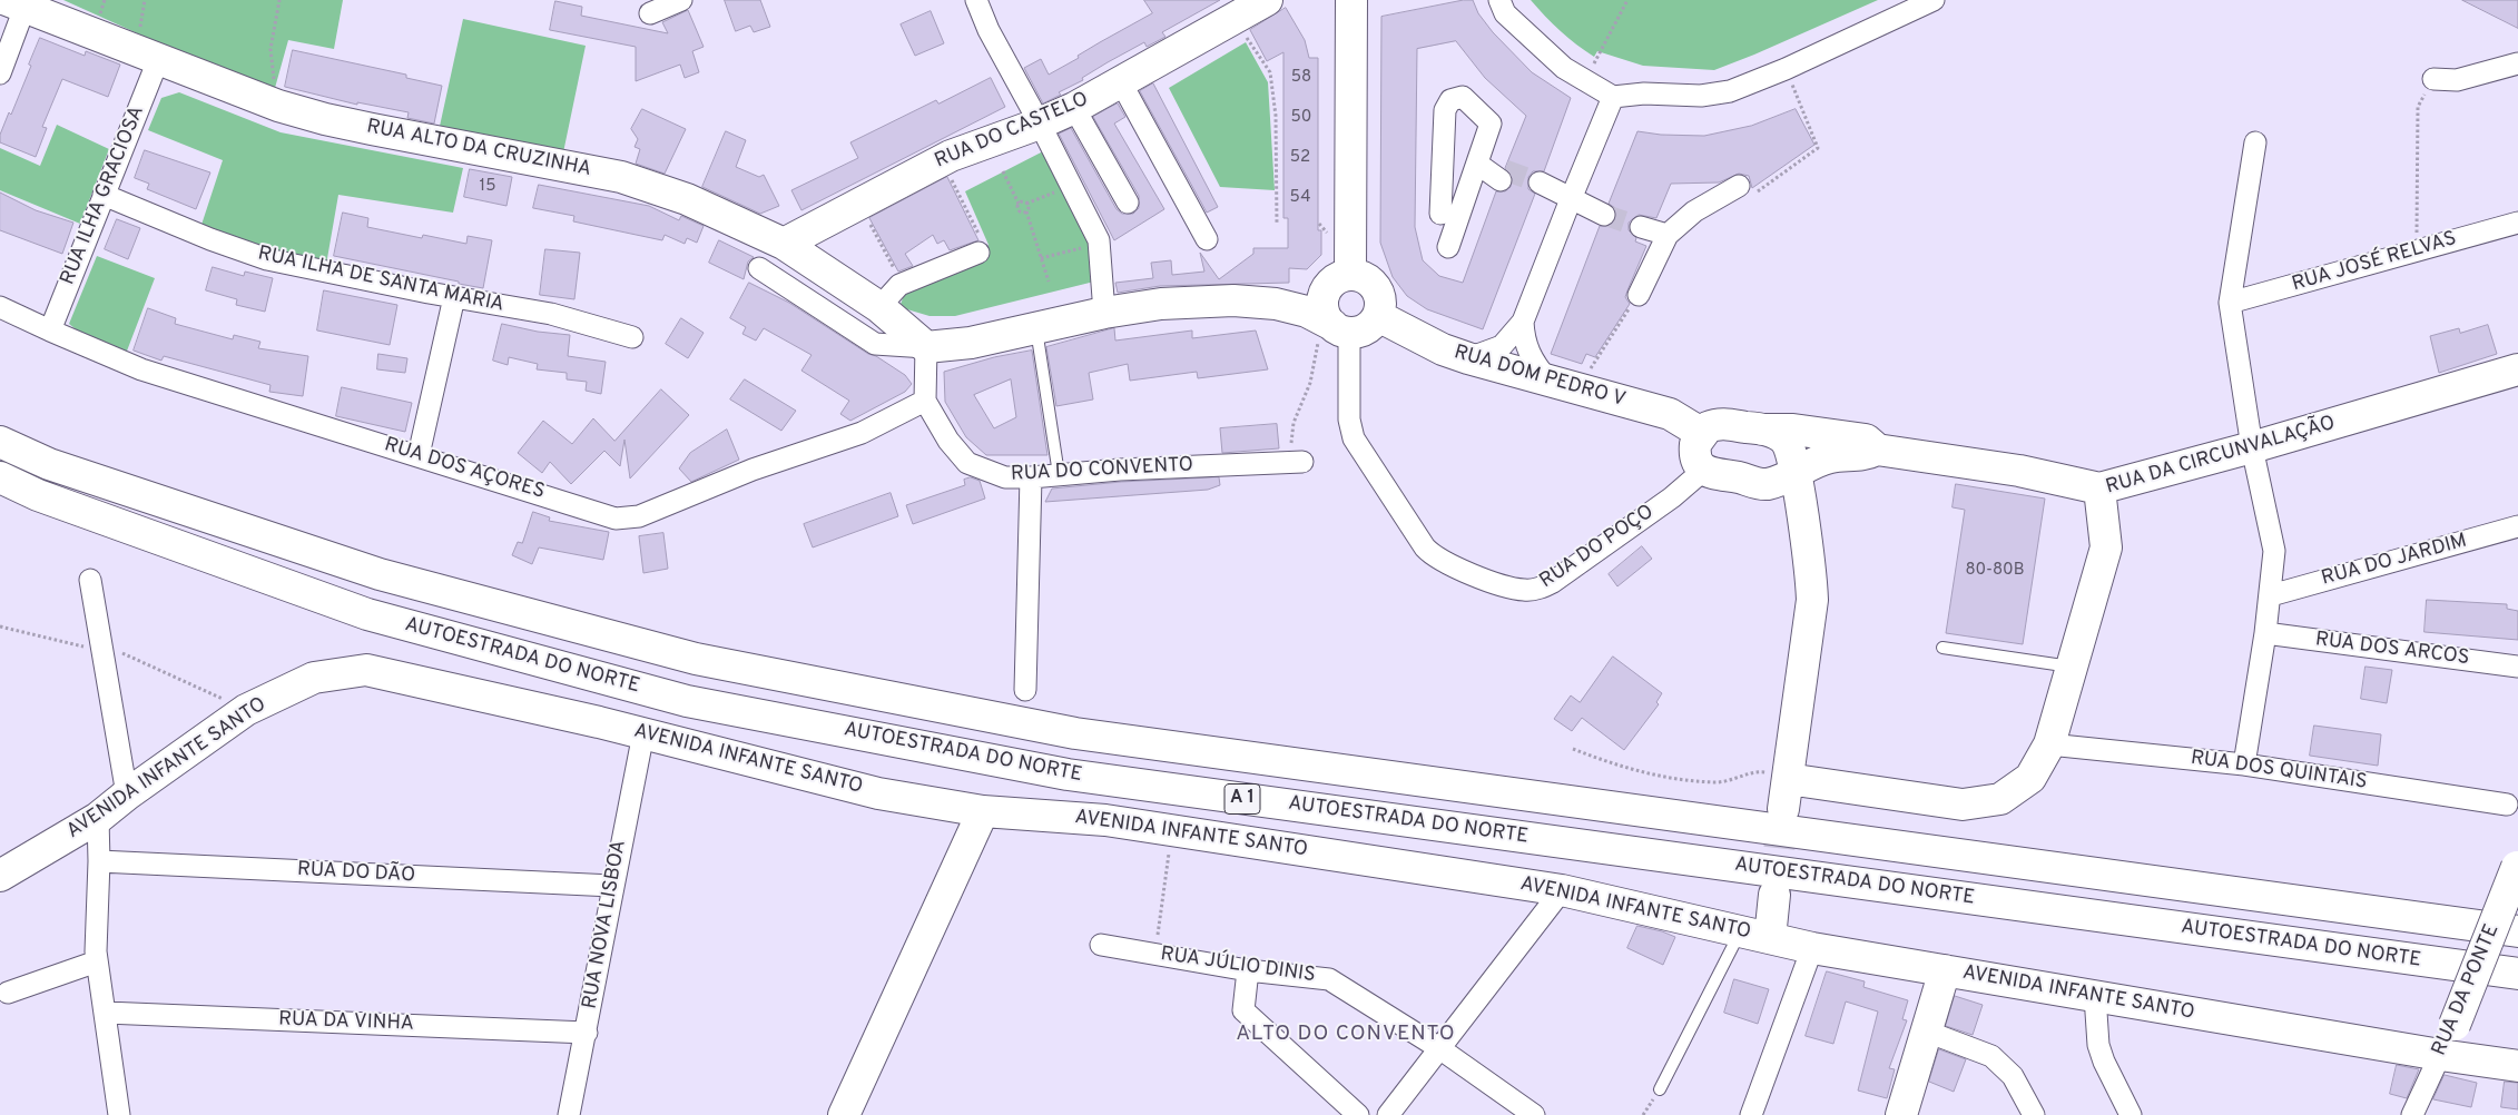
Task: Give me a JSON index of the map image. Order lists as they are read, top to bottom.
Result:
{
  "streets": {
    "main road": [
      "RUA DO CASTELO",
      "RUA ALTO DA CRUZINHA",
      "RUA DOM PEDRO V",
      "RUA DA CIRCUNVALAÇÃO",
      "AUTOESTRADA DO NORTE",
      "AVENIDA INFANTE SANTO",
      "A 1",
      "RUA DA PONTE"
    ],
    "street": [
      "RUA ILHA GRACIOSA",
      "RUA JOSÉ RELVAS",
      "RUA ILHA DE SANTA MARIA",
      "RUA DOS AÇORES",
      "RUA DO CONVENTO",
      "RUA DO POÇO",
      "RUA DO JARDIM",
      "RUA DOS ARCOS",
      "RUA DOS QUINTAIS",
      "RUA DO DÃO",
      "RUA NOVA LISBOA",
      "RUA JÚLIO DINIS",
      "RUA DA VINHA"
    ]
  },
  "crossings": [
    ["RUA DO CASTELO", "RUA ALTO DA CRUZINHA"],
    ["RUA ALTO DA CRUZINHA", "RUA ILHA GRACIOSA"],
    ["RUA ILHA GRACIOSA", "RUA ILHA DE SANTA MARIA"],
    ["RUA ILHA GRACIOSA", "RUA DOS AÇORES"],
    ["RUA DOM PEDRO V", "RUA DO POÇO"],
    ["RUA DA CIRCUNVALAÇÃO", "RUA DOS QUINTAIS"],
    ["RUA DOS AÇORES", "RUA DO CONVENTO"],
    ["AVENIDA INFANTE SANTO", "RUA NOVA LISBOA"],
    ["AVENIDA INFANTE SANTO", "RUA DA PONTE"],
    ["RUA DO DÃO", "RUA NOVA LISBOA"],
    ["RUA NOVA LISBOA", "RUA DA VINHA"]
  ],
  "districts": ["ALTO DO CONVENTO"],
  "house_numbers": [
    "58",
    "50",
    "52",
    "15",
    "54",
    "80-80B"
  ]
}
